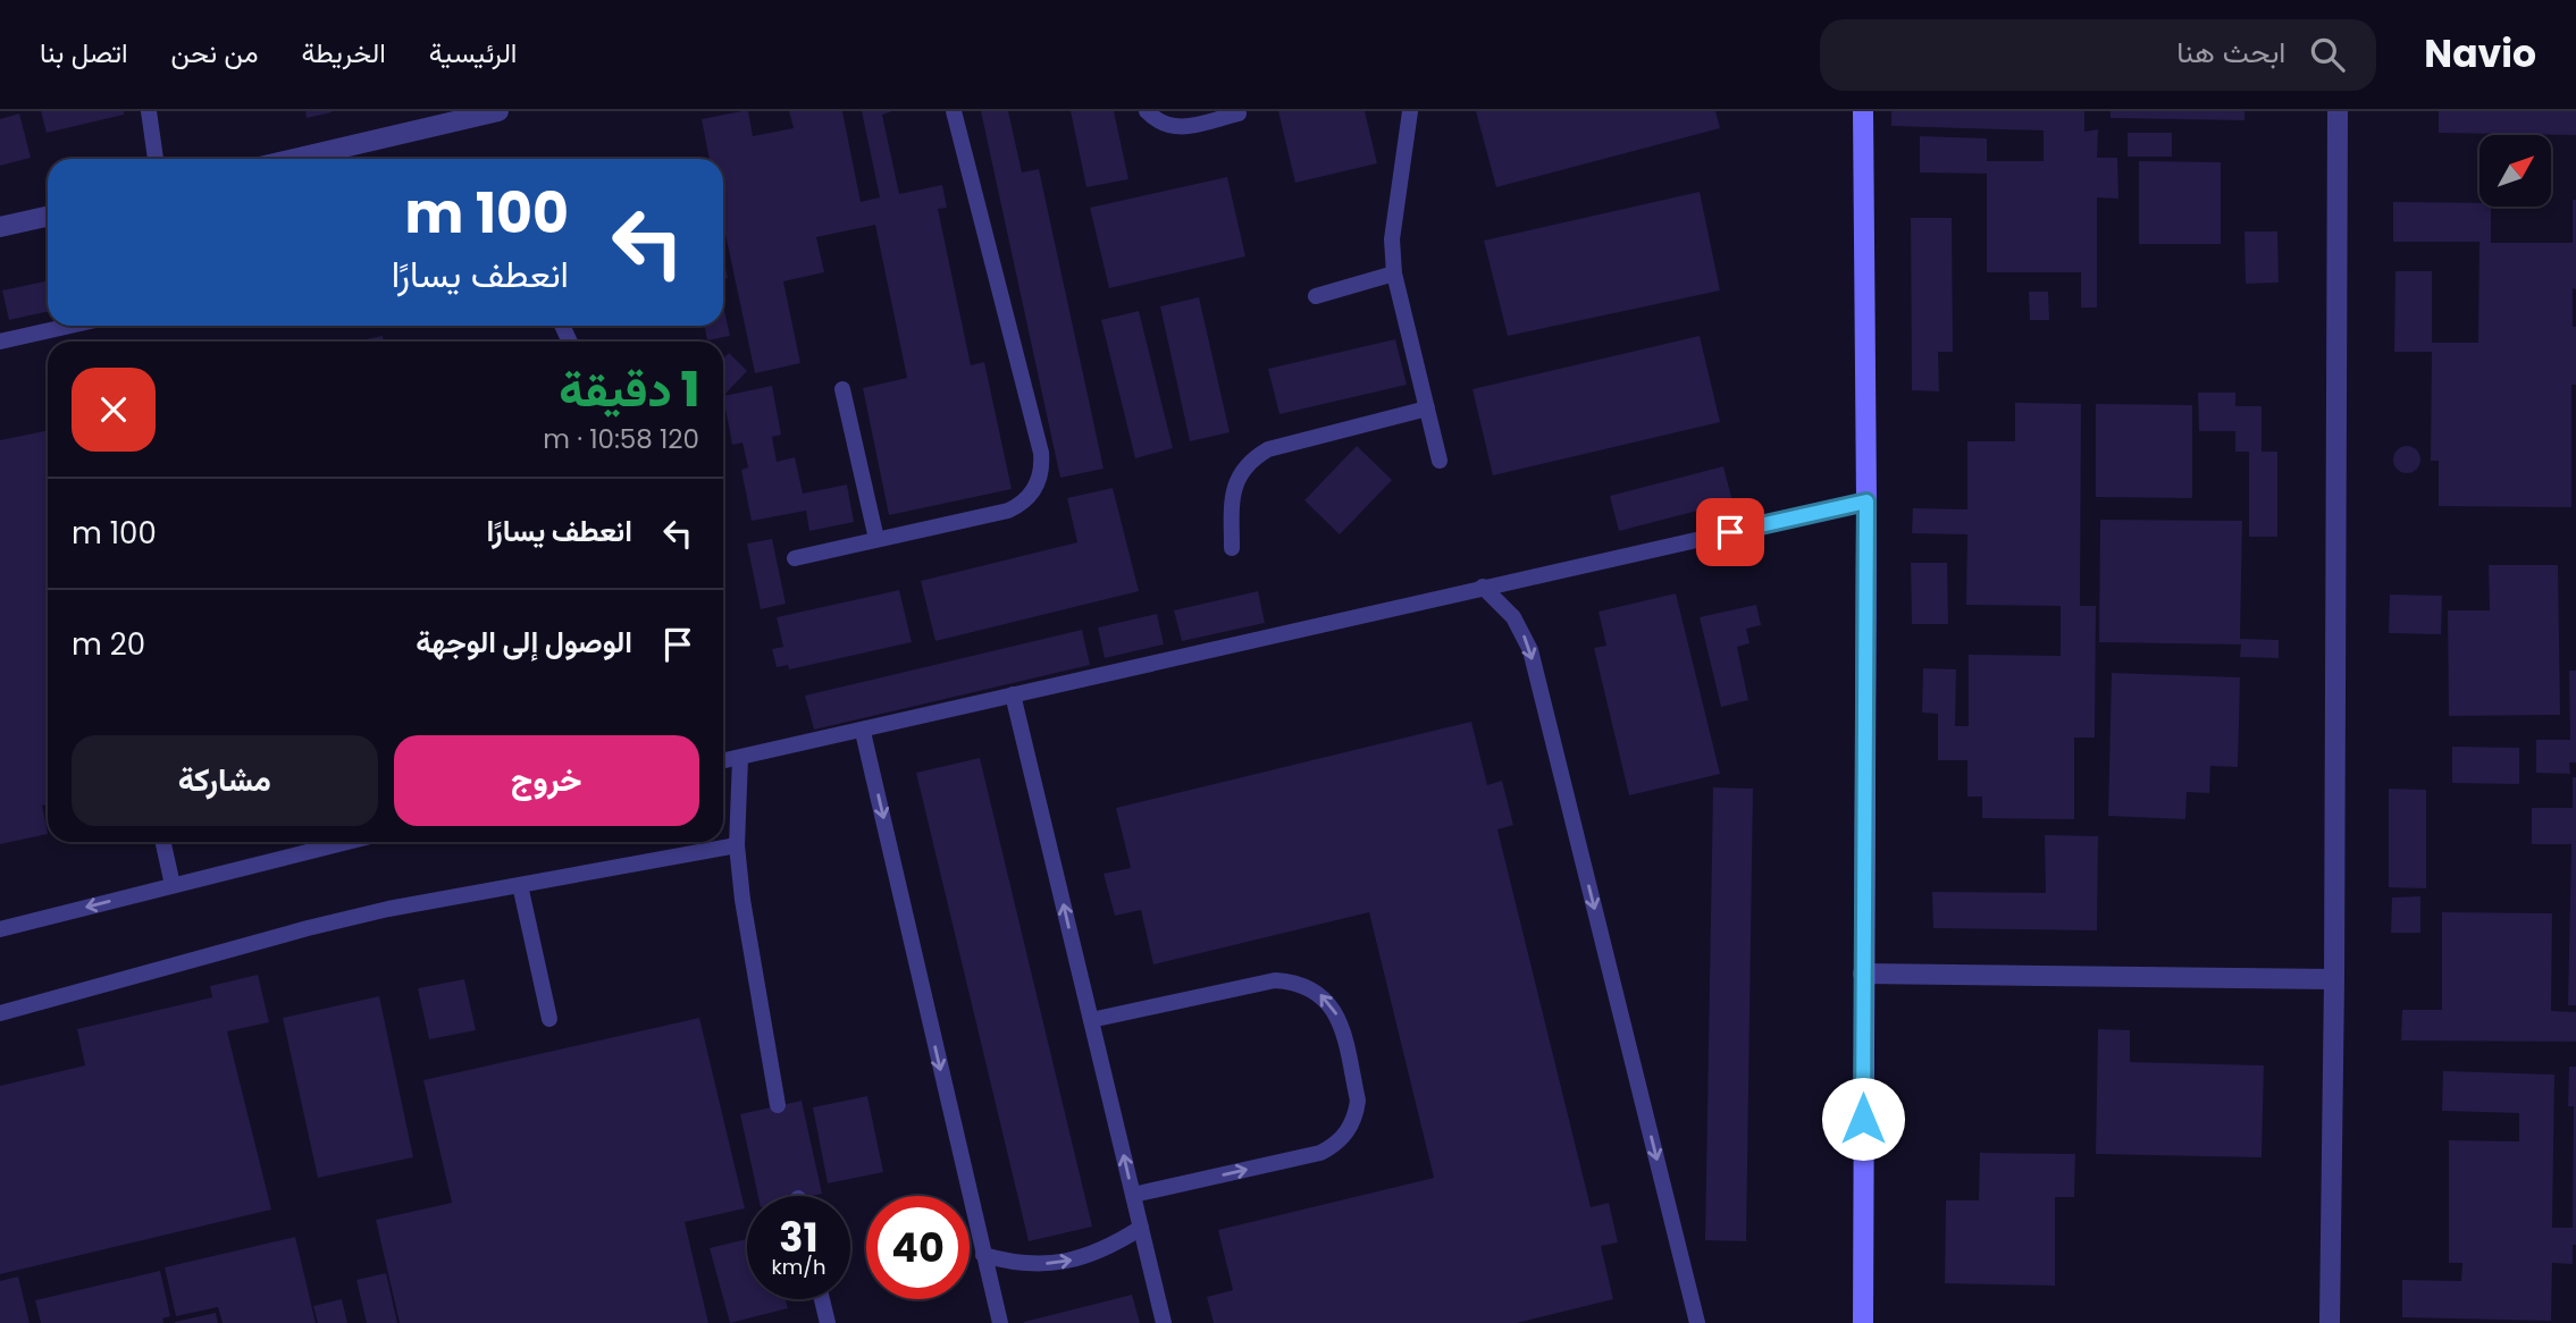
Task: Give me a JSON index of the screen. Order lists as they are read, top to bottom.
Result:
{
  "north": "top right",
  "page": {
    "header": "Navio",
    "search": "ابحث هنا",
    "nav": [
      "الرئيسية",
      "الخريطة",
      "من نحن",
      "اتصل بنا"
    ],
    "turn": ["100 m", "انعطف يسارًا"],
    "heading": ["1 دقيقة", "120 m · 10:58"],
    "list": [
      {
        "name": "انعطف يسارًا",
        "value": "100 m"
      },
      {
        "name": "الوصول إلى الوجهة",
        "value": "20 m"
      }
    ],
    "buttons": ["خروج", "مشاركة"],
    "speed": "31 km/h",
    "limit": "40"
  }
}
